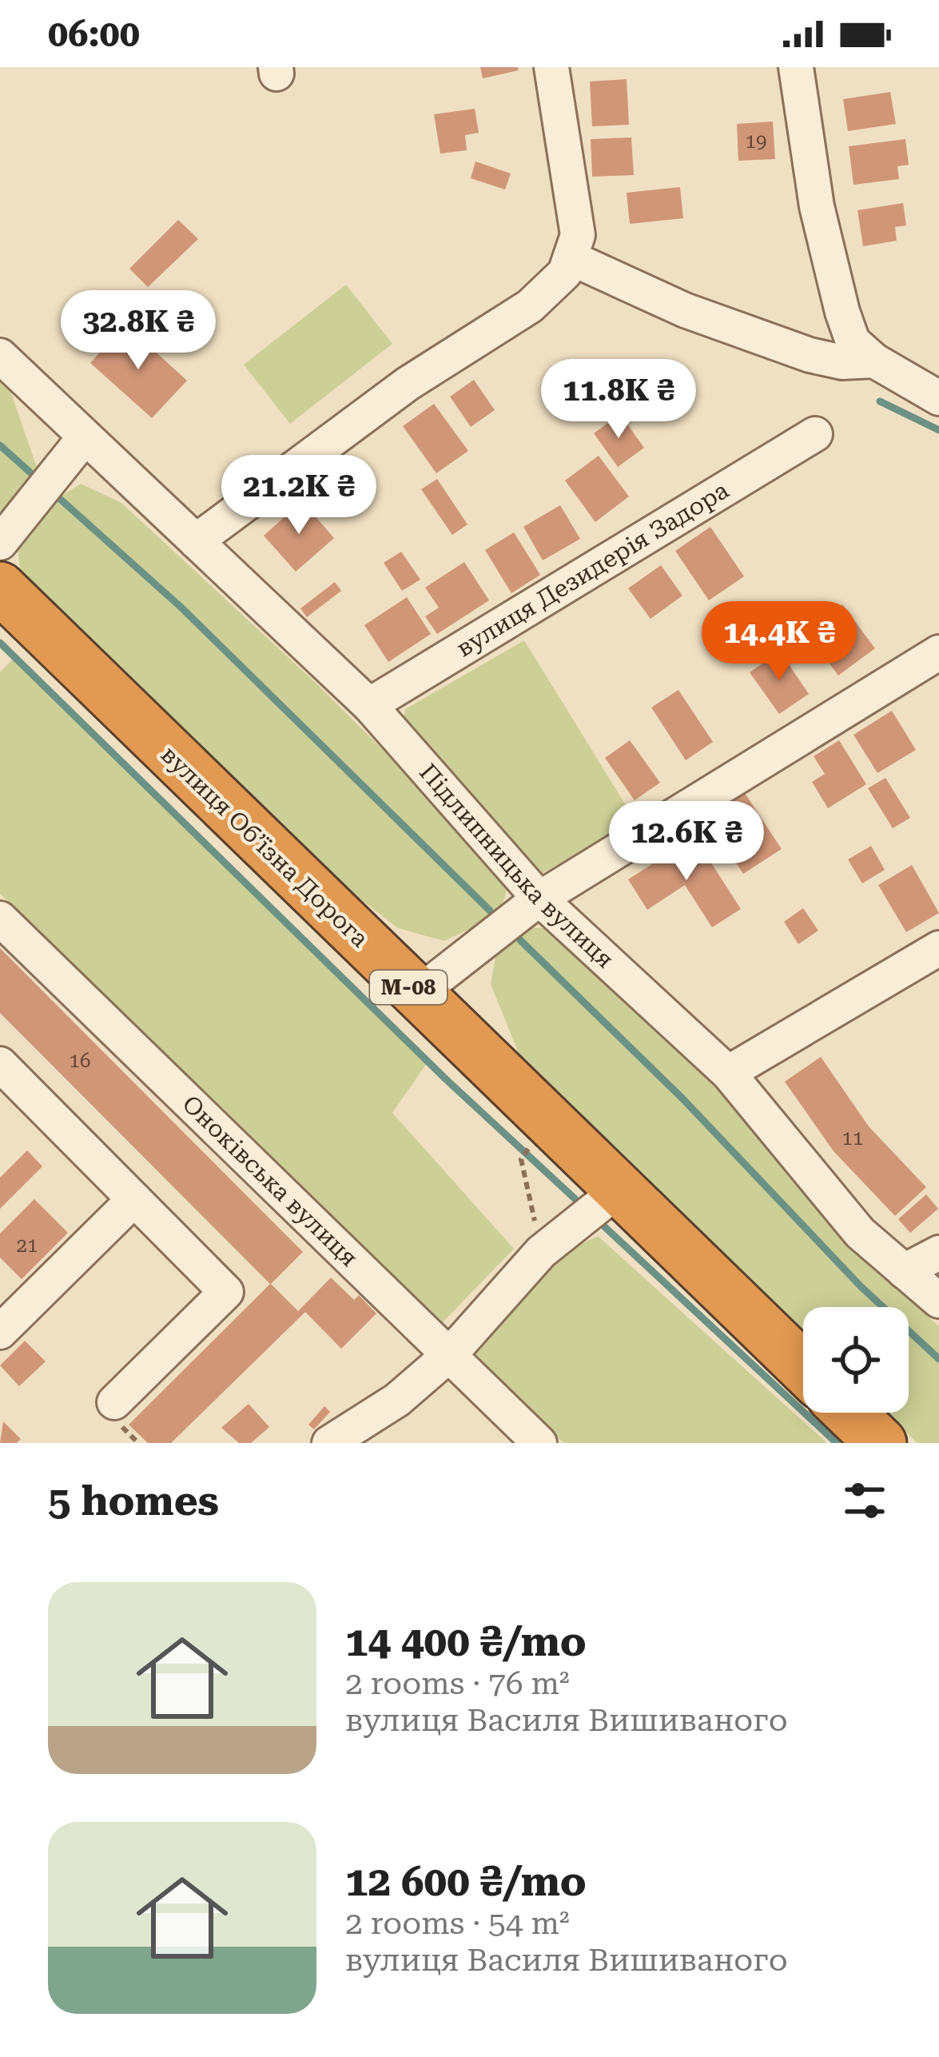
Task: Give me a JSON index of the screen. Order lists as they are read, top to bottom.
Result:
{
  "streets": {
    "highway": ["вулиця Обʼїзна Дорога", "М-08"],
    "street": ["вулиця Дезидерія Задора", "Підлипницька вулиця", "Оноківська вулиця"]
  },
  "crossings": [
    ["вулиця Дезидерія Задора", "Підлипницька вулиця"]
  ],
  "house_numbers": [
    "19",
    "16",
    "11",
    "21"
  ],
  "page": {
    "status": "06:00",
    "price": [
      "32.8K ₴",
      "11.8K ₴",
      "21.2K ₴",
      "14.4K ₴",
      "12.6K ₴"
    ],
    "heading": "5 homes",
    "list": [
      {
        "name": "14 400 ₴/mo",
        "note": "2 rooms · 76 m² · вулиця Василя Вишиваного"
      },
      {
        "name": "12 600 ₴/mo",
        "note": "2 rooms · 54 m² · вулиця Василя Вишиваного"
      }
    ]
  }
}
